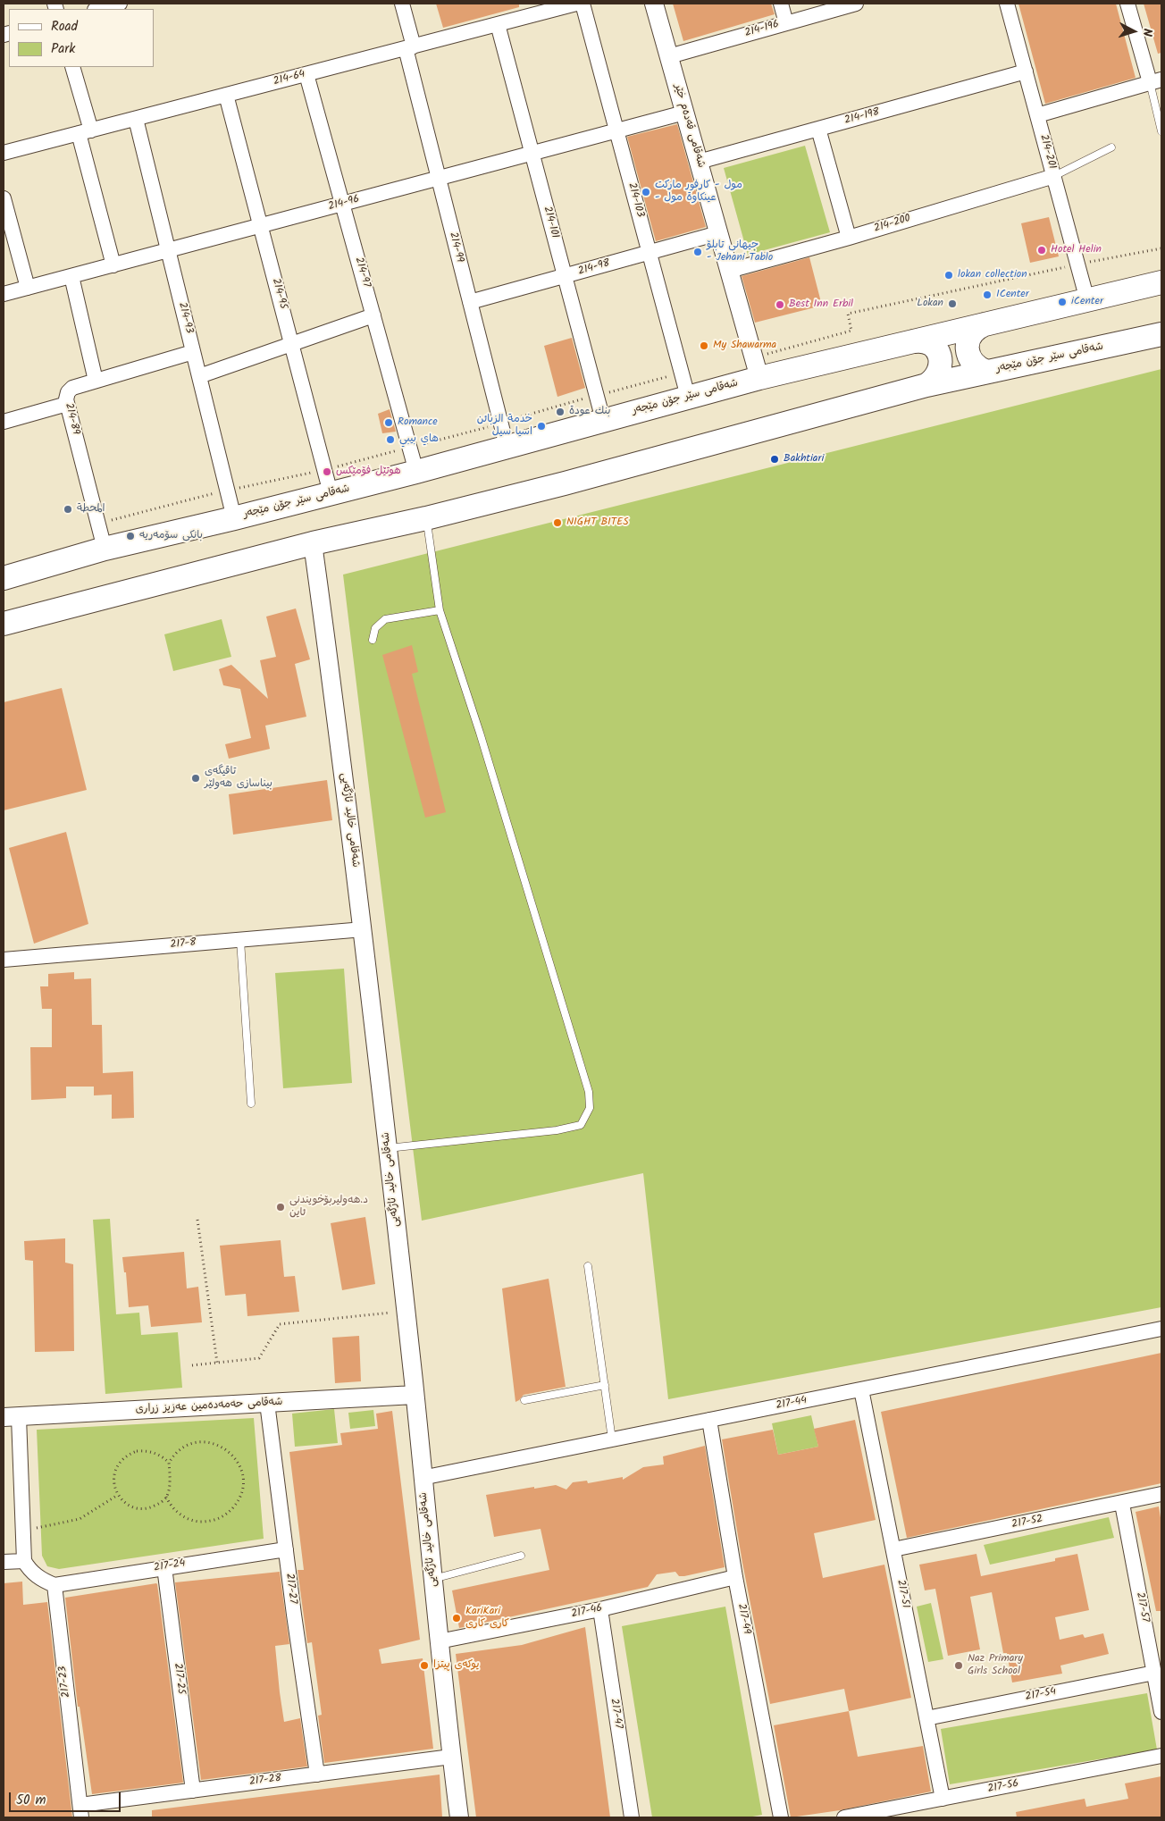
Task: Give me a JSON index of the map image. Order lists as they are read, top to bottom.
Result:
{
  "streets": {
    "highway": ["شەقامی سێر جۆن مێجەر"],
    "street": [
      "214-196",
      "214-64",
      "214-198",
      "شەقامی قەدەم خێر",
      "214-201",
      "214-103",
      "214-96",
      "214-101",
      "214-200",
      "214-99",
      "214-98",
      "214-97",
      "214-95",
      "214-93",
      "214-89",
      "شەقامی خالید ئاژگەیی",
      "217-8",
      "217-44",
      "شەقامی حەمەدەمین عەزیز زراری",
      "217-52",
      "217-24",
      "217-27",
      "217-51",
      "217-57",
      "217-46",
      "217-49",
      "217-25",
      "217-23",
      "217-54",
      "217-47",
      "217-28",
      "217-56"
    ]
  },
  "crossings": [
    ["214-196", "شەقامی قەدەم خێر"],
    ["214-64", "214-101"],
    ["214-64", "214-99"],
    ["214-64", "214-97"],
    ["214-64", "214-95"],
    ["214-64", "214-93"],
    ["214-198", "شەقامی قەدەم خێر"],
    ["214-198", "214-201"],
    ["شەقامی قەدەم خێر", "214-96"],
    ["شەقامی قەدەم خێر", "214-200"],
    ["شەقامی قەدەم خێر", "214-98"],
    ["شەقامی قەدەم خێر", "شەقامی سێر جۆن مێجەر"],
    ["214-201", "214-200"],
    ["214-201", "شەقامی سێر جۆن مێجەر"],
    ["214-103", "214-96"],
    ["214-103", "214-98"],
    ["214-103", "شەقامی سێر جۆن مێجەر"],
    ["214-96", "214-101"],
    ["214-96", "214-99"],
    ["214-96", "214-97"],
    ["214-96", "214-95"],
    ["214-96", "214-93"],
    ["214-101", "214-98"],
    ["214-101", "شەقامی سێر جۆن مێجەر"],
    ["214-99", "214-98"],
    ["214-99", "شەقامی سێر جۆن مێجەر"],
    ["214-97", "شەقامی سێر جۆن مێجەر"],
    ["214-95", "شەقامی سێر جۆن مێجەر"],
    ["214-93", "شەقامی سێر جۆن مێجەر"],
    ["214-93", "214-89"],
    ["شەقامی سێر جۆن مێجەر", "214-89"],
    ["شەقامی سێر جۆن مێجەر", "شەقامی خالید ئاژگەیی"],
    ["شەقامی خالید ئاژگەیی", "217-8"],
    ["شەقامی خالید ئاژگەیی", "217-44"],
    ["شەقامی خالید ئاژگەیی", "شەقامی حەمەدەمین عەزیز زراری"],
    ["شەقامی خالید ئاژگەیی", "217-46"],
    ["شەقامی خالید ئاژگەیی", "217-28"],
    ["217-44", "217-51"],
    ["217-44", "217-49"],
    ["شەقامی حەمەدەمین عەزیز زراری", "217-27"],
    ["217-52", "217-51"],
    ["217-52", "217-57"],
    ["217-24", "217-27"],
    ["217-24", "217-25"],
    ["217-24", "217-23"],
    ["217-27", "217-28"],
    ["217-51", "217-54"],
    ["217-51", "217-56"],
    ["217-57", "217-54"],
    ["217-46", "217-49"],
    ["217-46", "217-47"],
    ["217-25", "217-28"],
    ["217-23", "217-28"]
  ],
  "places": [
    "مول - كارفور ماركت - عينكاوة مول",
    "Hotel Helin",
    "جیهانی تابلۆ - Jehani Tablo",
    "lokan collection",
    "ICenter",
    "iCenter",
    "Lokan",
    "Best Inn Erbil",
    "My Shawarma",
    "بنك عودة",
    "Romance",
    "خدمة الزبائن اسيا سيل",
    "هاي بيبي",
    "Bakhtiari",
    "هوتێل فۆمێکس",
    "المحطة",
    "NIGHT BITES",
    "بانکی سۆمەریە",
    "تاقیگەی بیناسازی هەولێر",
    "د.هه‌ولیربۆخویندنی ئاین",
    "KariKari کاری کاری",
    "یوکەی پیتزا",
    "Naz Primary Girls School"
  ],
  "legend": ["Road", "Park"],
  "scale_bar": "50 m",
  "north": "right"
}
